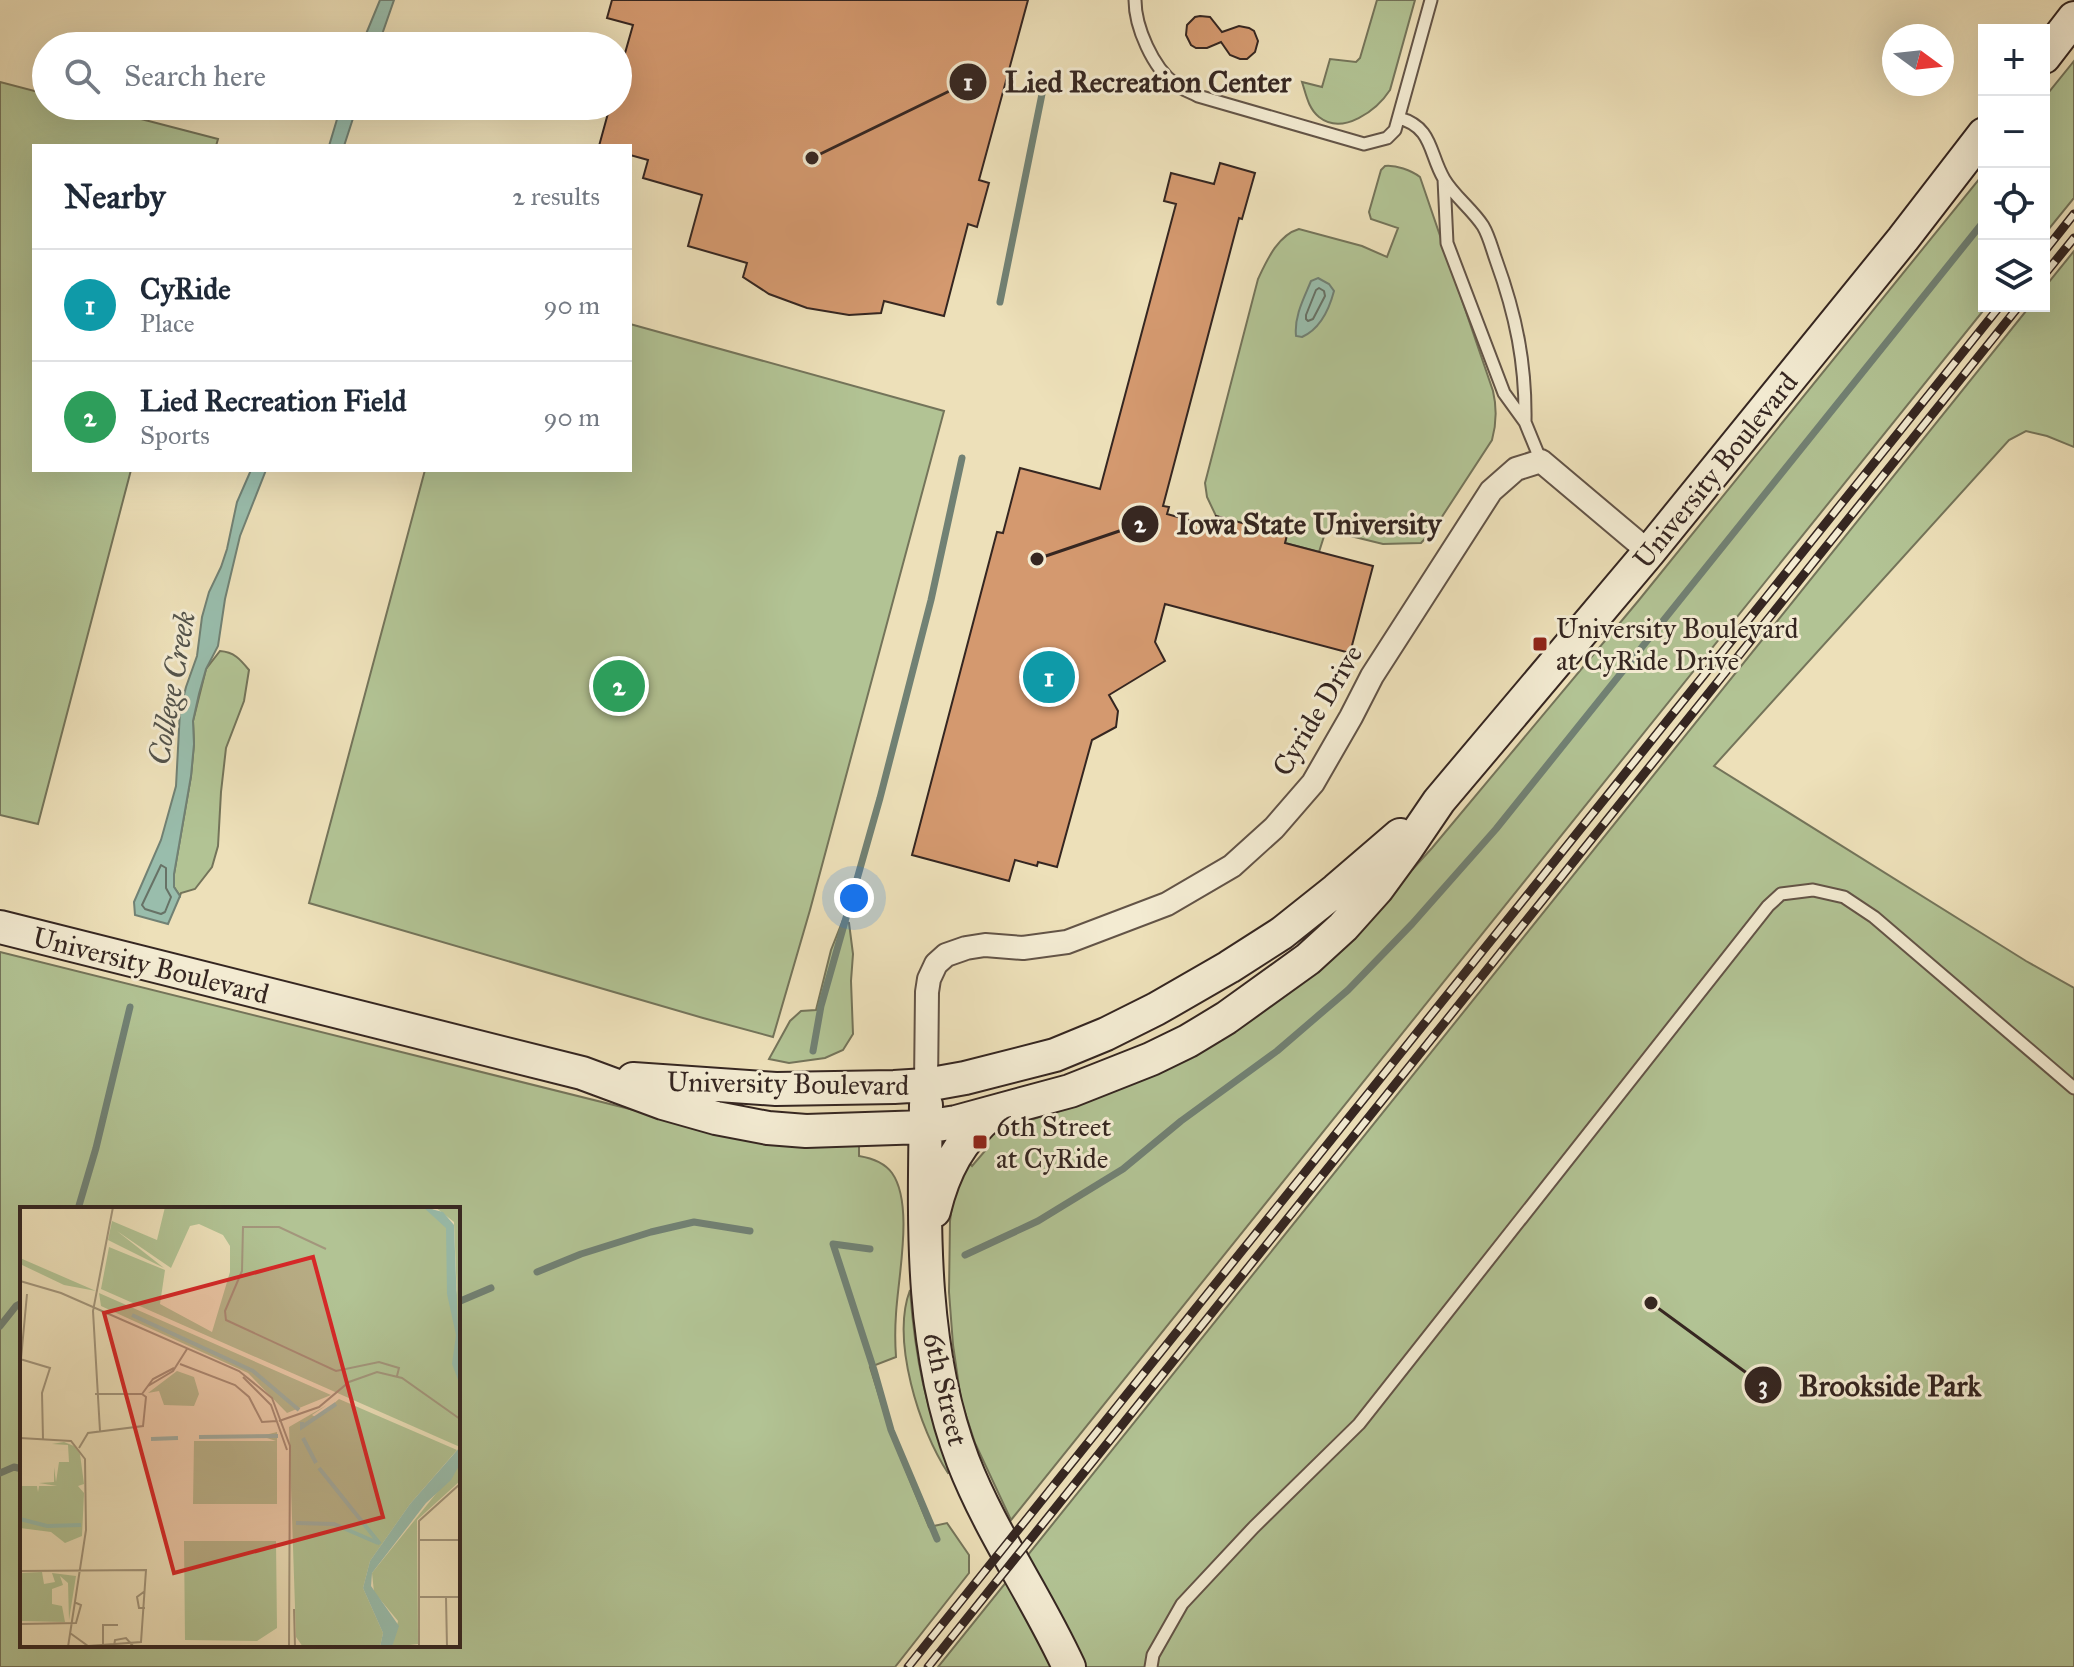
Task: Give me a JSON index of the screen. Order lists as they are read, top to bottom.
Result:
{
  "streets": {
    "main road": ["University Boulevard", "6th Street"],
    "street": ["Cyride Drive"]
  },
  "crossings": [
    ["University Boulevard", "Cyride Drive"],
    ["University Boulevard", "6th Street"],
    ["Cyride Drive", "6th Street"]
  ],
  "water": ["College Creek"],
  "places": {
    "other": ["Lied Recreation Center", "Iowa State University", "Brookside Park"],
    "transit": ["University Boulevard at CyRide Drive", "6th Street at CyRide"]
  },
  "north": "right",
  "page": {
    "map_buttons": ["+", "−"],
    "search": "Search here",
    "heading": ["Nearby", "2 results"],
    "list": [
      {
        "mark": "1",
        "name": "CyRide",
        "note": "Place",
        "value": "90 m"
      },
      {
        "mark": "2",
        "name": "Lied Recreation Field",
        "note": "Sports",
        "value": "90 m"
      }
    ],
    "pins": ["1", "2"]
  }
}
